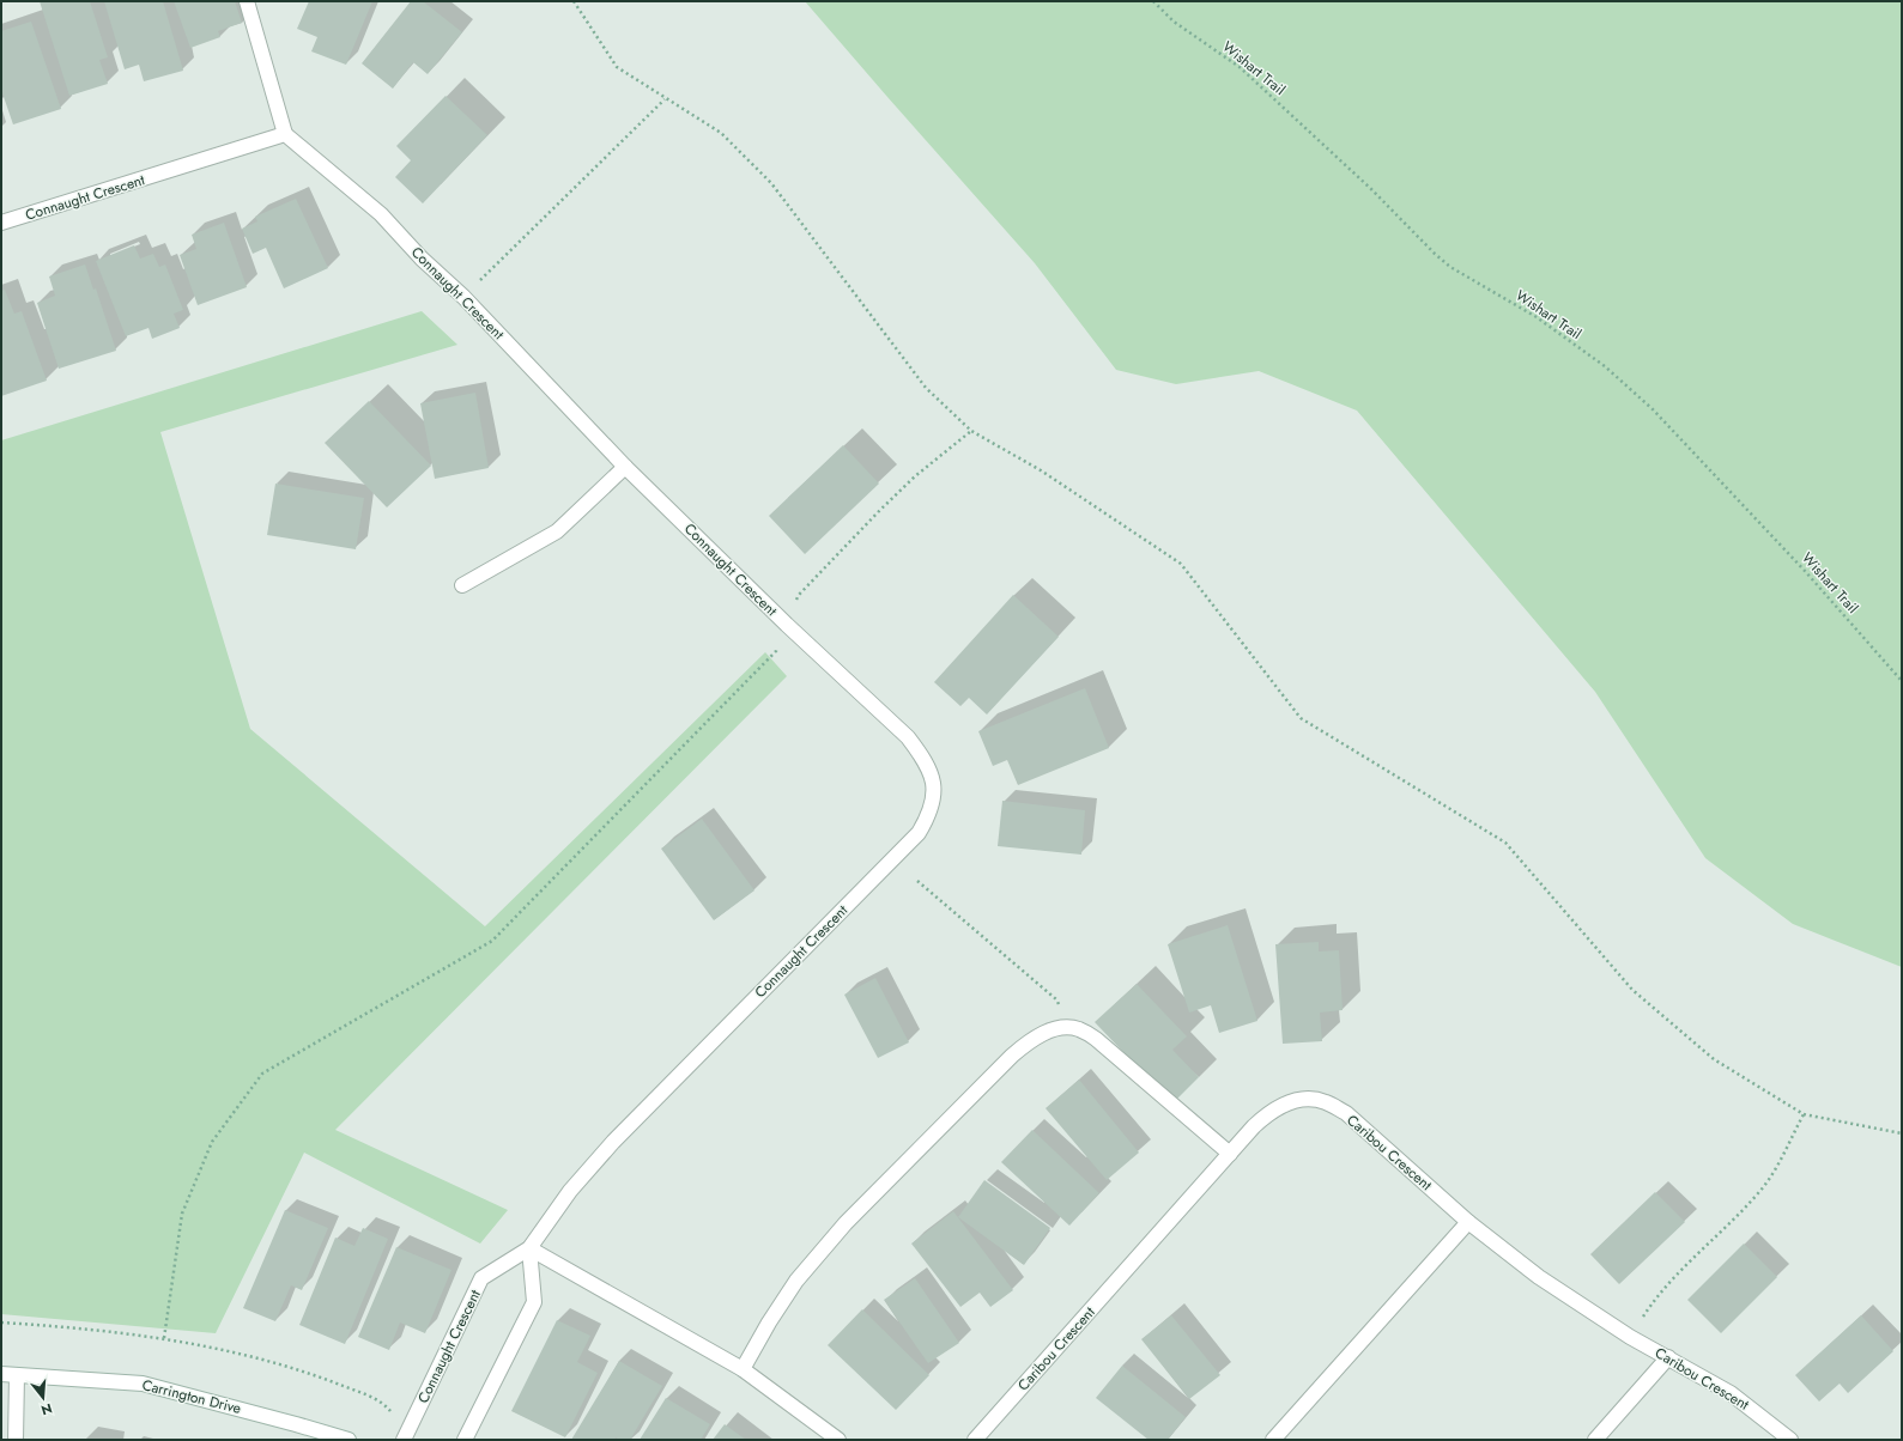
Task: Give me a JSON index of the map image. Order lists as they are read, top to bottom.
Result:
{
  "streets": {
    "street": ["Connaught Crescent", "Caribou Crescent", "Carrington Drive"],
    "path": ["Wishart Trail"]
  },
  "north": "bottom"
}
